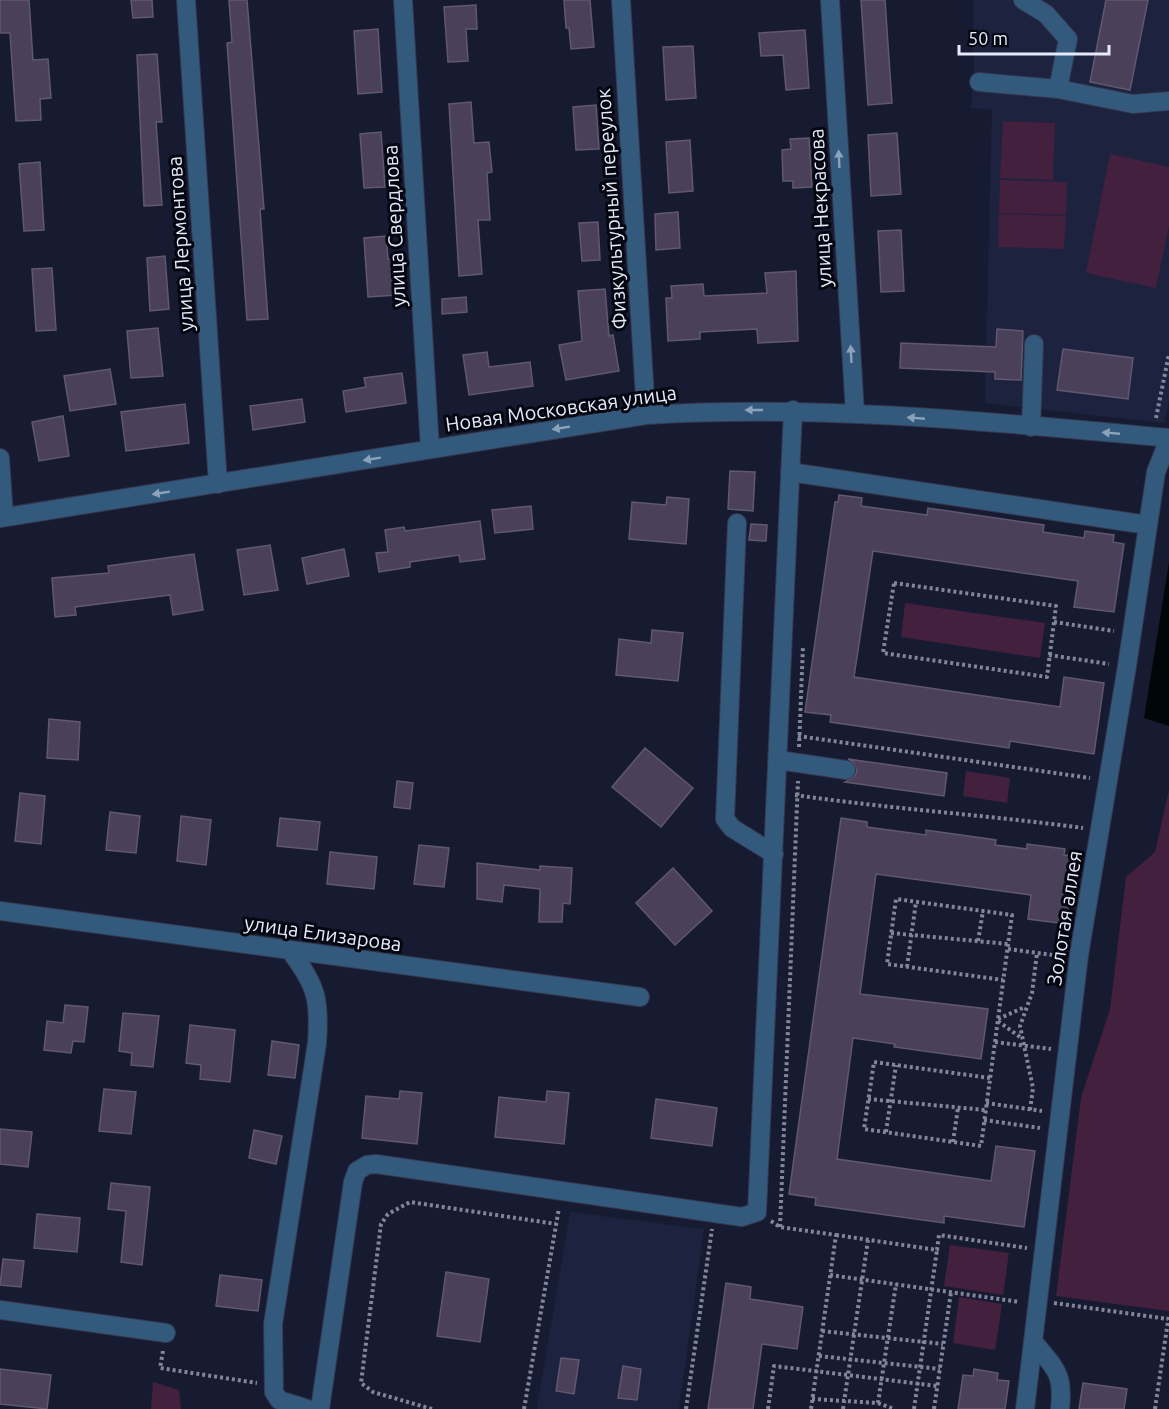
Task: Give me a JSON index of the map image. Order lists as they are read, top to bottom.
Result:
{
  "streets": {
    "street": [
      "улица Некрасова",
      "Физкультурный переулок",
      "улица Свердлова",
      "улица Лермонтова",
      "Новая Московская улица",
      "Золотая аллея",
      "улица Елизарова"
    ]
  },
  "crossings": [
    ["улица Некрасова", "Новая Московская улица"],
    ["Физкультурный переулок", "Новая Московская улица"],
    ["улица Свердлова", "Новая Московская улица"],
    ["улица Лермонтова", "Новая Московская улица"],
    ["Новая Московская улица", "Золотая аллея"]
  ],
  "one_way": ["улица Некрасова", "Новая Московская улица"],
  "scale_bar": "50 m"
}
